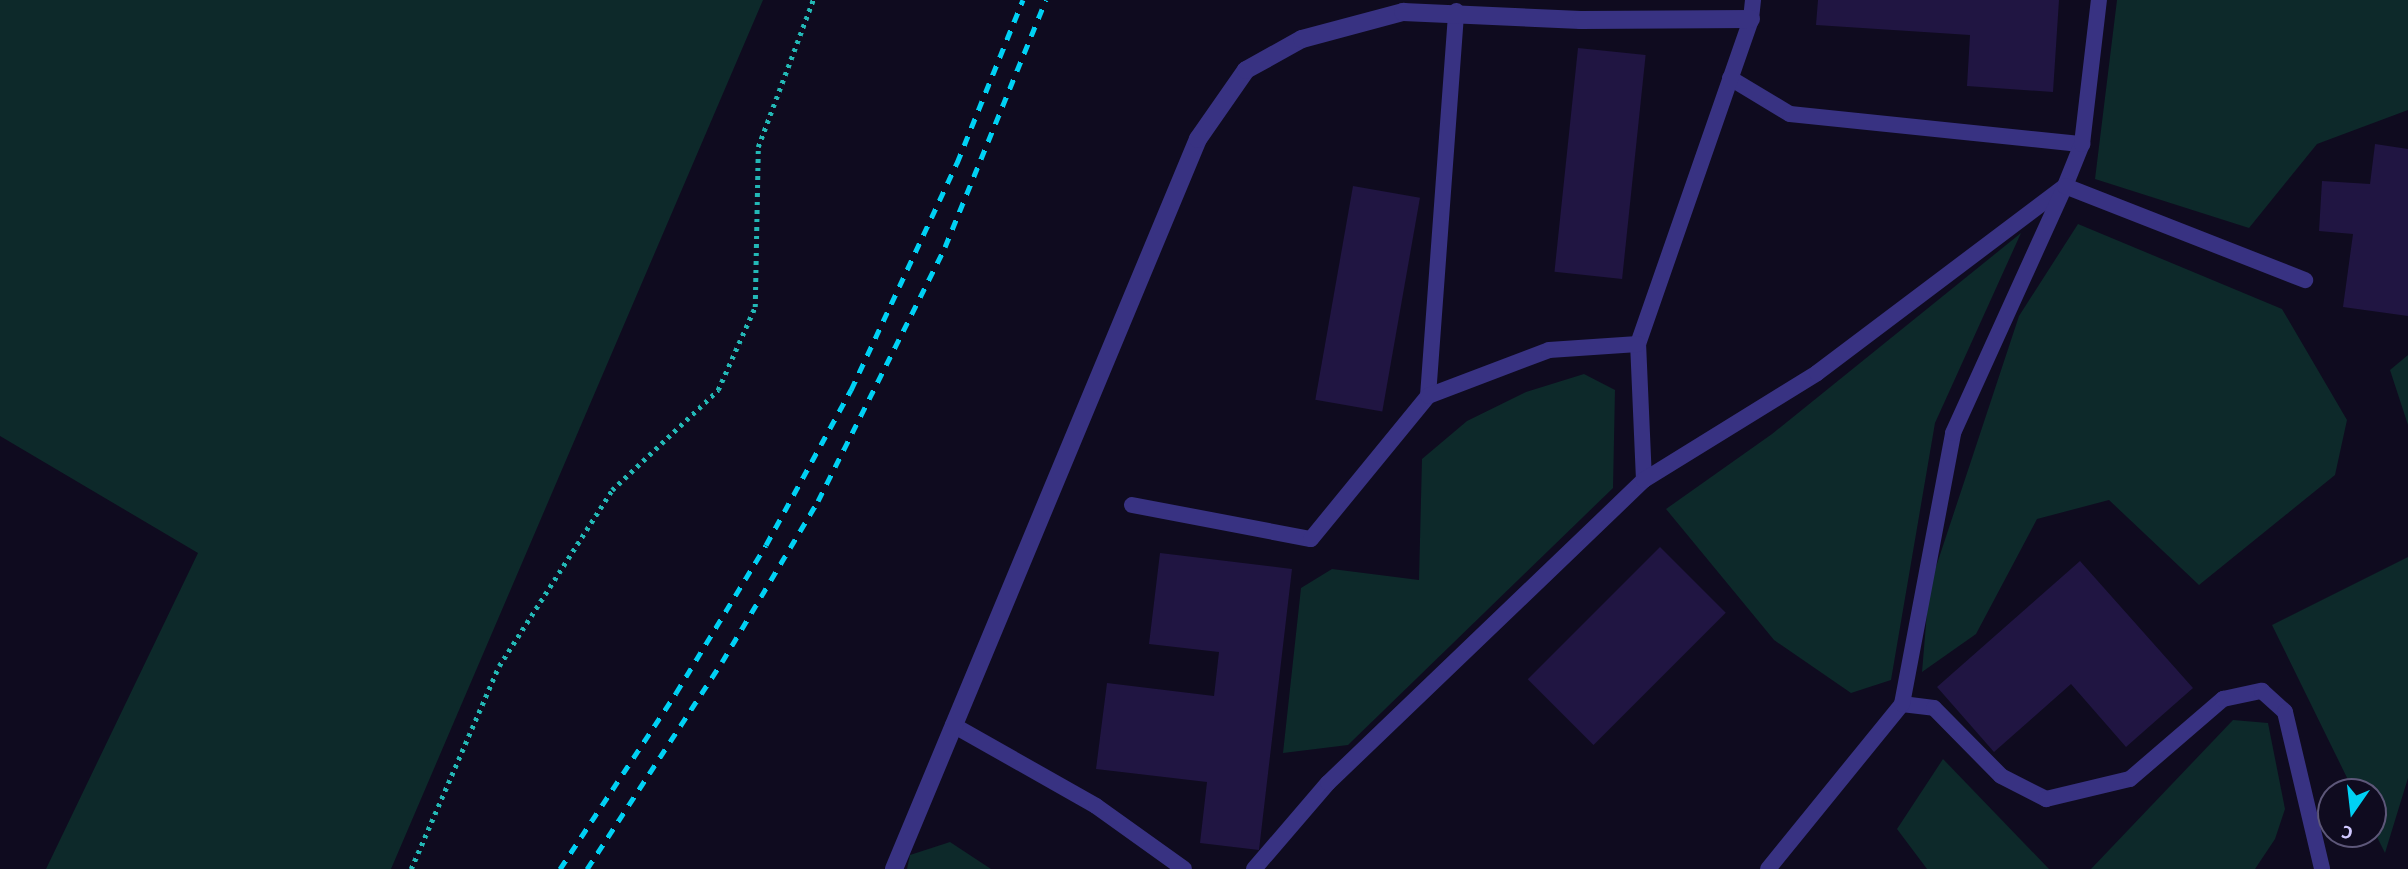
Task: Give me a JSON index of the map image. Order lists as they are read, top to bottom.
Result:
{
  "north": "bottom"
}
